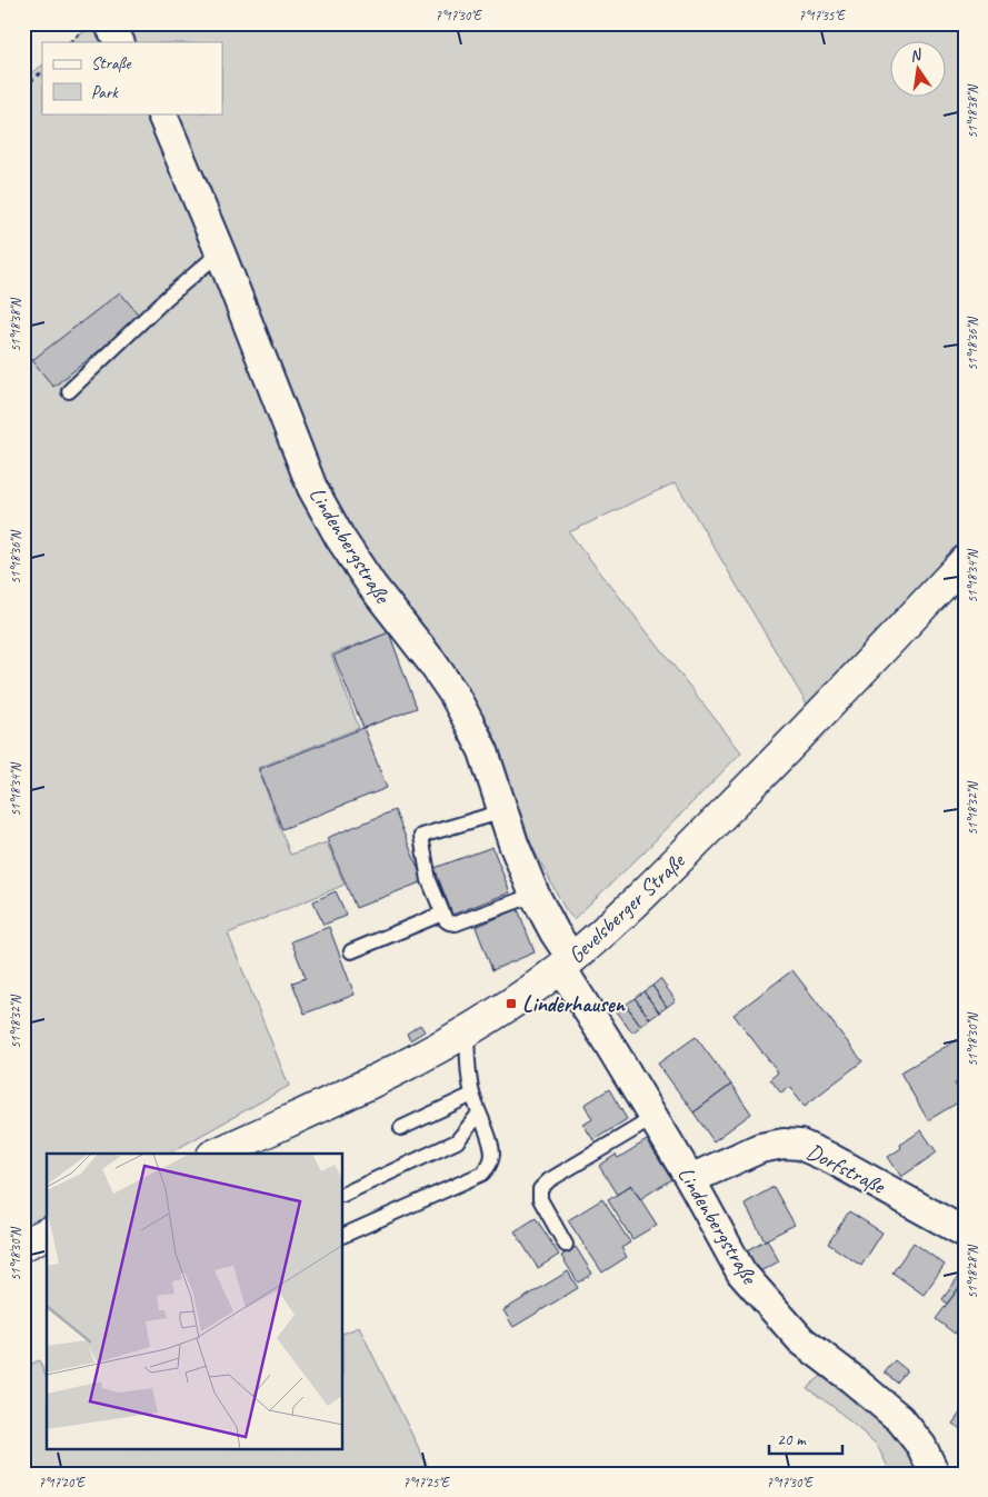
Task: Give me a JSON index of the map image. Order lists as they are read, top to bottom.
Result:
{
  "streets": {
    "main road": ["Gevelsberger Straße"],
    "street": ["Lindenbergstraße", "Dorfstraße"]
  },
  "crossings": [
    ["Lindenbergstraße", "Gevelsberger Straße"],
    ["Lindenbergstraße", "Dorfstraße"]
  ],
  "places": {
    "transit": ["Linderhausen"]
  },
  "legend": ["Straße", "Park"],
  "scale_bar": "20 m",
  "north": "top",
  "coordinates": [
    "7°17'30\"E",
    "7°17'35\"E",
    "51°18'38\"N",
    "51°18'36\"N",
    "51°18'34\"N",
    "51°18'32\"N",
    "51°18'30\"N",
    "51°18'28\"N",
    "7°17'20\"E",
    "7°17'25\"E"
  ]
}
